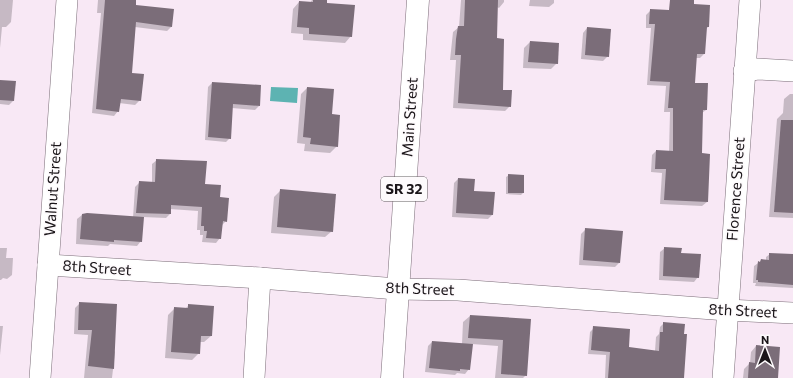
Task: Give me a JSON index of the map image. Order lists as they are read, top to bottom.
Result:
{
  "streets": {
    "main road": ["Main Street", "SR 32"],
    "street": ["Walnut Street", "Florence Street", "8th Street"]
  },
  "crossings": [
    ["Main Street", "8th Street"],
    ["Walnut Street", "8th Street"],
    ["Florence Street", "8th Street"]
  ],
  "north": "top"
}
